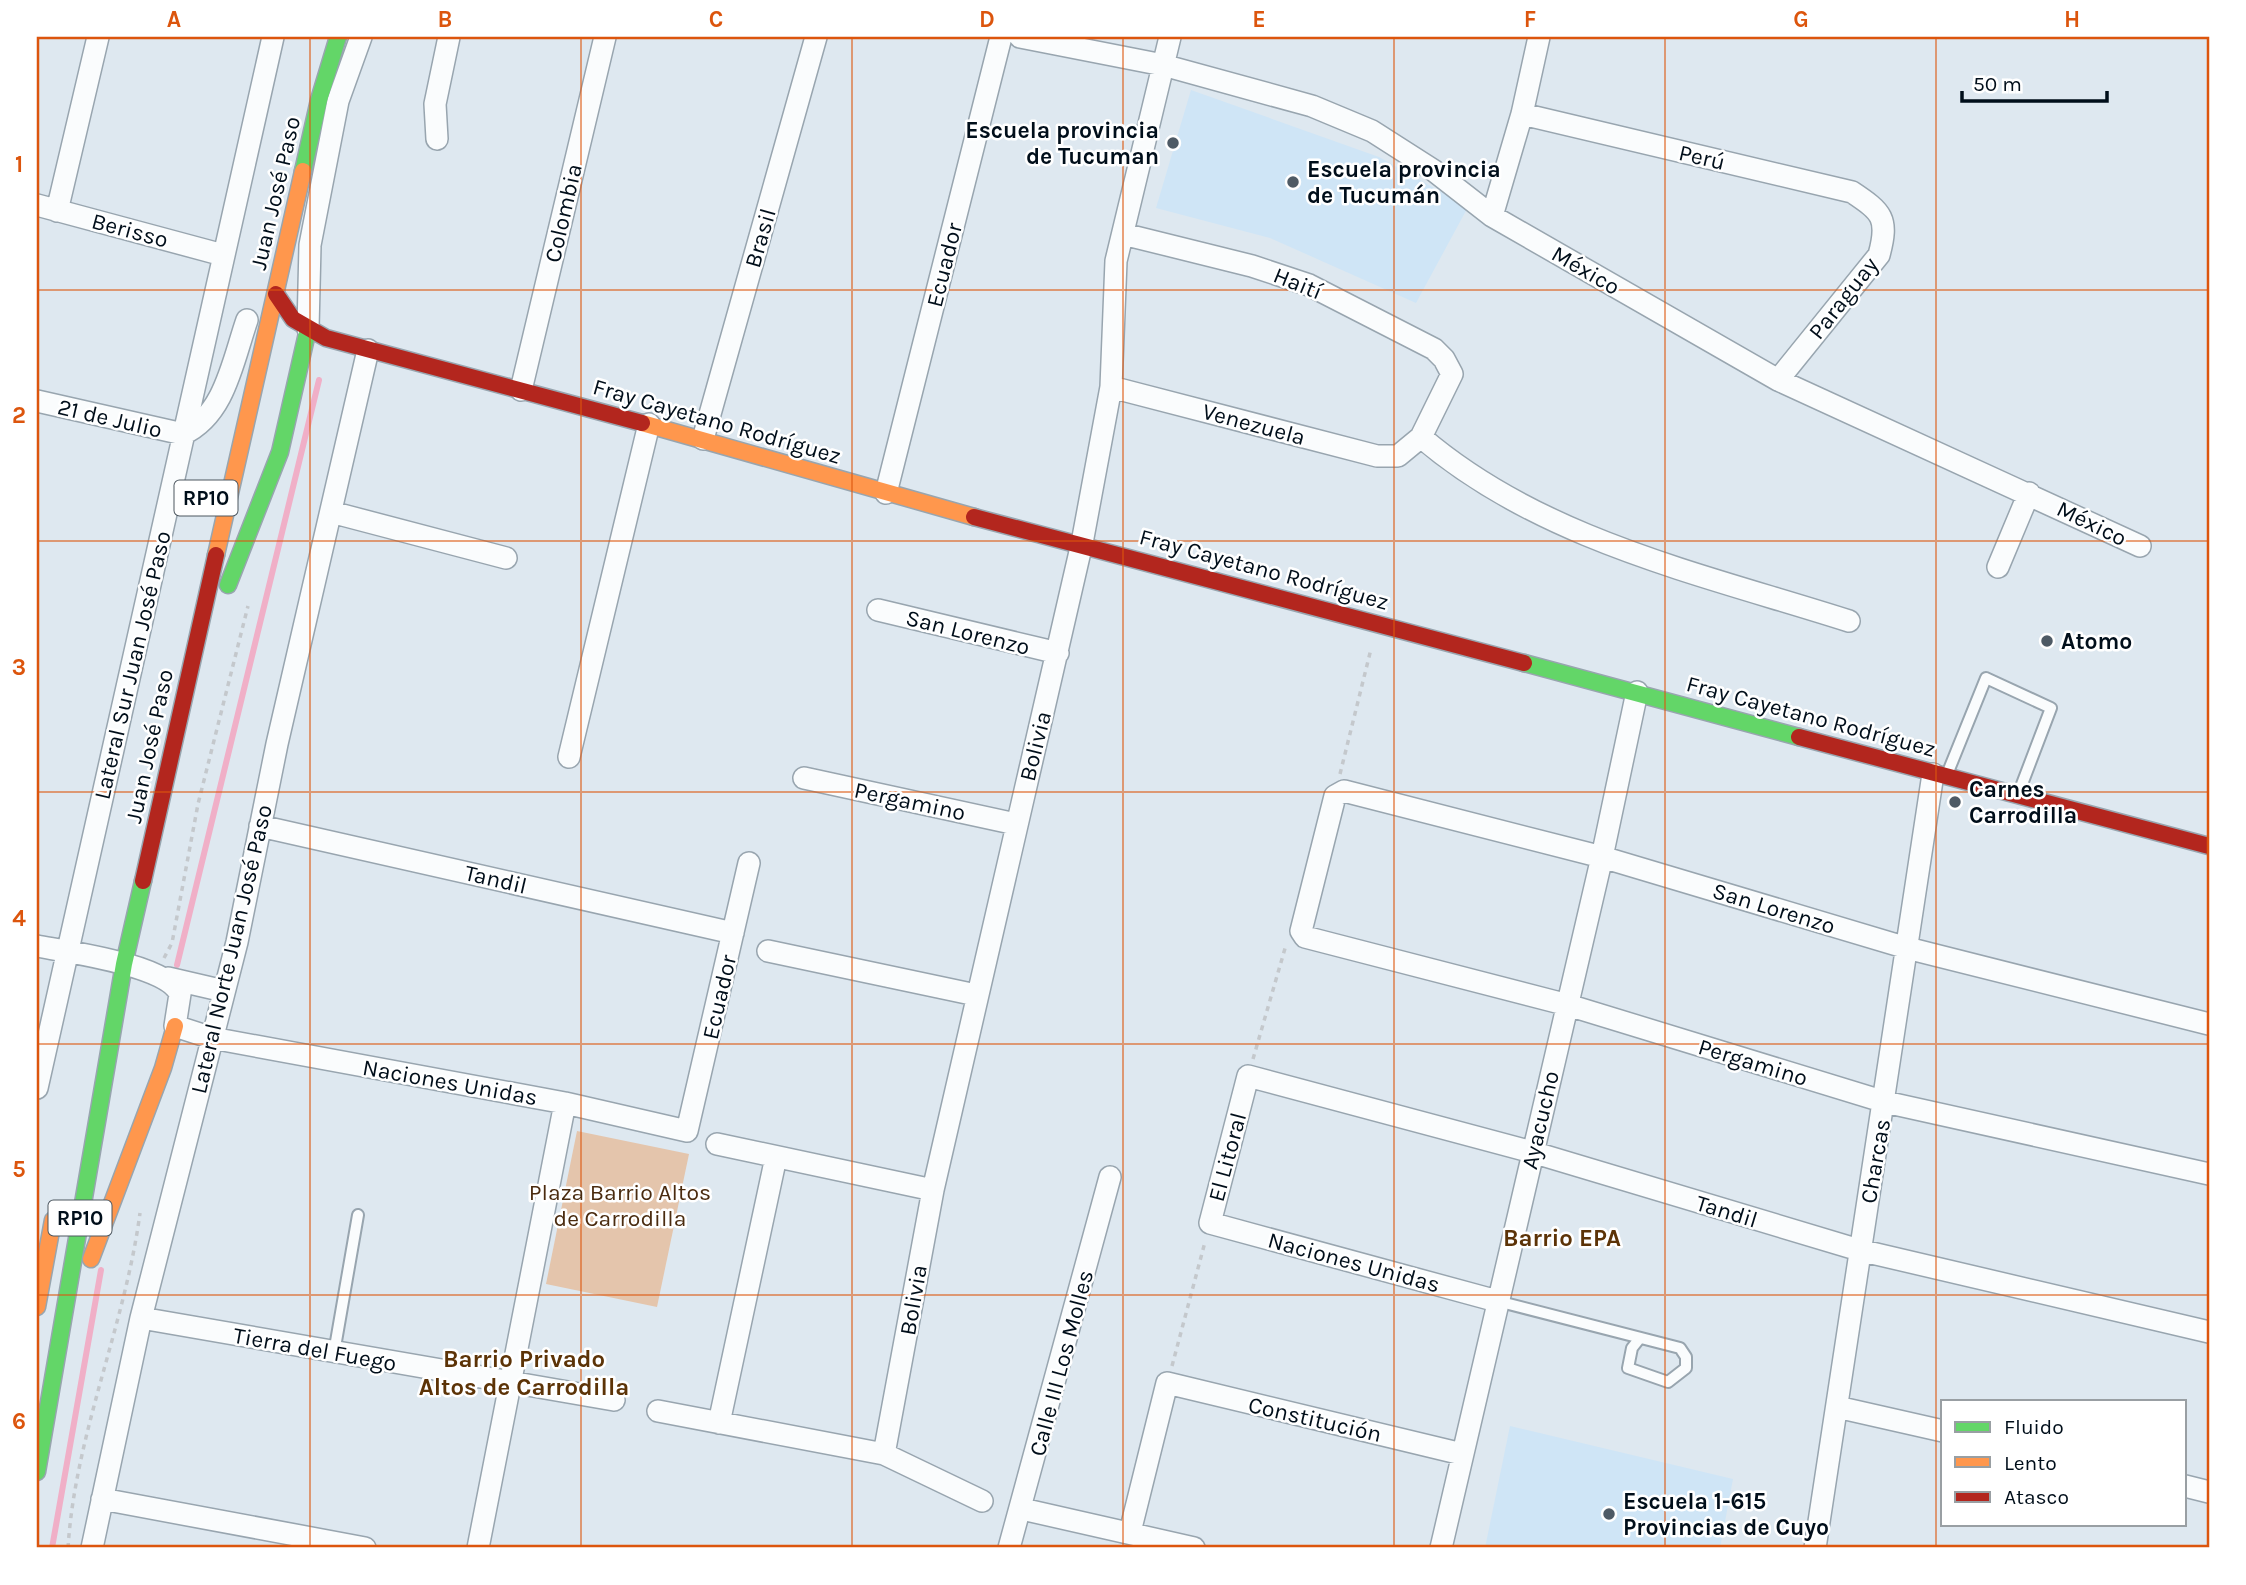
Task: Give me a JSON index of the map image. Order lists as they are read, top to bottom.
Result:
{
  "streets": {
    "main road": ["Juan José Paso", "Fray Cayetano Rodríguez", "RP10"],
    "street": [
      "Perú",
      "Colombia",
      "Berisso",
      "Brasil",
      "Ecuador",
      "México",
      "Haití",
      "Paraguay",
      "21 de Julio",
      "Venezuela",
      "San Lorenzo",
      "Lateral Sur Juan José Paso",
      "Bolivia",
      "Pergamino",
      "Tandil",
      "Lateral Norte Juan José Paso",
      "Naciones Unidas",
      "Ayacucho",
      "El Litoral",
      "Charcas",
      "Tierra del Fuego",
      "Calle III Los Molles",
      "Constitución"
    ]
  },
  "crossings": [
    ["Perú", "Paraguay"],
    ["Colombia", "Fray Cayetano Rodríguez"],
    ["Berisso", "Lateral Sur Juan José Paso"],
    ["Brasil", "Fray Cayetano Rodríguez"],
    ["Ecuador", "Fray Cayetano Rodríguez"],
    ["Ecuador", "Tandil"],
    ["Ecuador", "Naciones Unidas"],
    ["México", "Paraguay"],
    ["México", "Bolivia"],
    ["Haití", "Venezuela"],
    ["Haití", "Bolivia"],
    ["21 de Julio", "Lateral Sur Juan José Paso"],
    ["Fray Cayetano Rodríguez", "Bolivia"],
    ["Fray Cayetano Rodríguez", "Lateral Norte Juan José Paso"],
    ["Fray Cayetano Rodríguez", "Ayacucho"],
    ["Fray Cayetano Rodríguez", "Charcas"],
    ["Venezuela", "Bolivia"],
    ["San Lorenzo", "Bolivia"],
    ["San Lorenzo", "Ayacucho"],
    ["San Lorenzo", "Charcas"],
    ["Bolivia", "Pergamino"],
    ["Pergamino", "Ayacucho"],
    ["Pergamino", "Charcas"],
    ["Tandil", "Lateral Norte Juan José Paso"],
    ["Tandil", "Ayacucho"],
    ["Tandil", "El Litoral"],
    ["Tandil", "Charcas"],
    ["Lateral Norte Juan José Paso", "Naciones Unidas"],
    ["Lateral Norte Juan José Paso", "Tierra del Fuego"],
    ["Naciones Unidas", "Ayacucho"],
    ["Naciones Unidas", "El Litoral"],
    ["Ayacucho", "Constitución"],
    ["El Litoral", "Constitución"]
  ],
  "districts": ["Barrio EPA", "Barrio Privado Altos de Carrodilla"],
  "parks": ["Plaza Barrio Altos de Carrodilla"],
  "places": [
    "Escuela provincia de Tucuman",
    "Escuela provincia de Tucumán",
    "Atomo",
    "Carnes Carrodilla",
    "Escuela 1-615 Provincias de Cuyo"
  ],
  "legend": ["Fluido", "Lento", "Atasco"],
  "scale_bar": "50 m",
  "grid": {
    "columns": [
      "A",
      "B",
      "C",
      "D",
      "E",
      "F",
      "G",
      "H"
    ],
    "rows": [
      "1",
      "2",
      "3",
      "4",
      "5",
      "6"
    ]
  }
}
